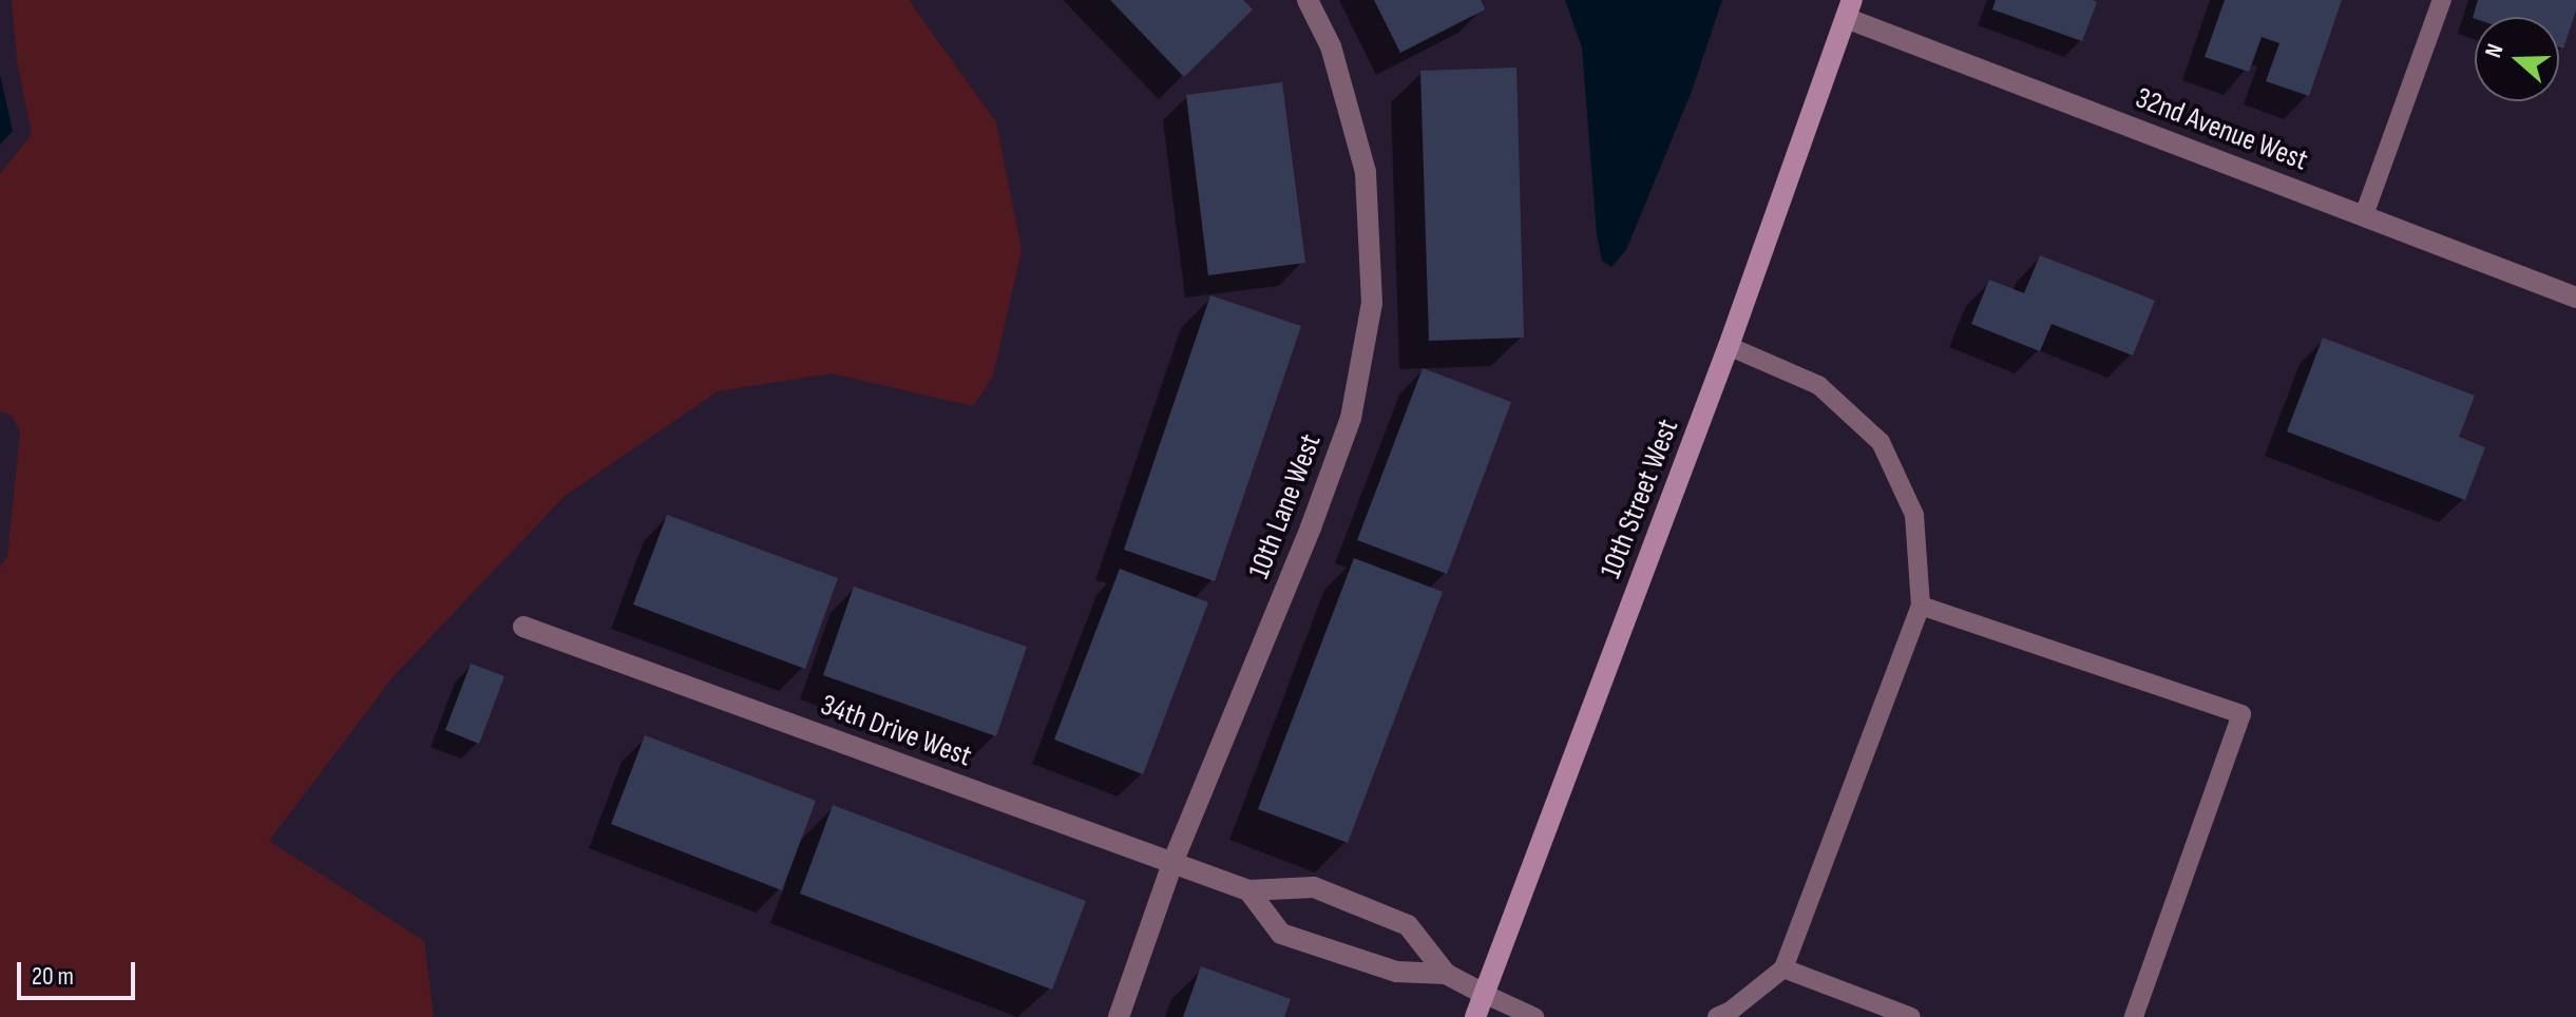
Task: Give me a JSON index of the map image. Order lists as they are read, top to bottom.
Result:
{
  "streets": {
    "street": [
      "32nd Avenue West",
      "10th Street West",
      "10th Lane West",
      "34th Drive West"
    ]
  },
  "crossings": [
    ["32nd Avenue West", "10th Street West"],
    ["10th Street West", "34th Drive West"],
    ["10th Lane West", "34th Drive West"]
  ],
  "scale_bar": "20 m",
  "north": "left"
}
